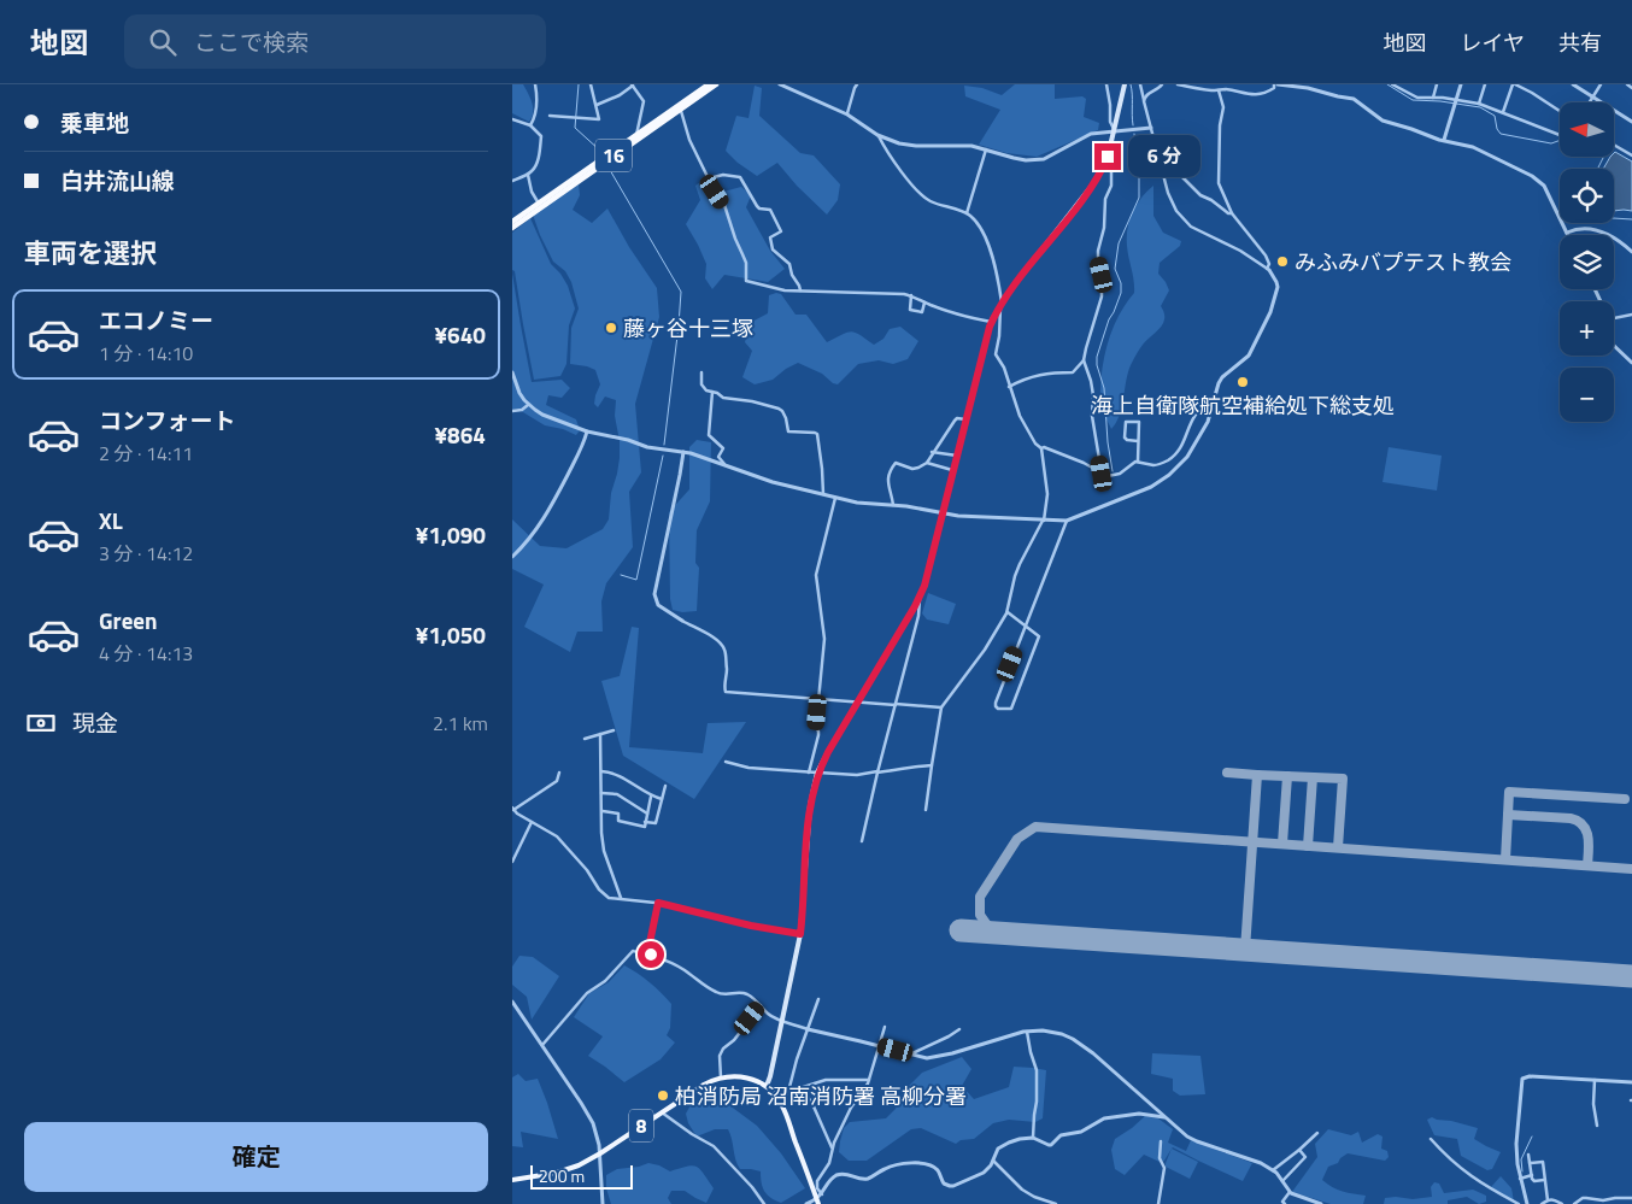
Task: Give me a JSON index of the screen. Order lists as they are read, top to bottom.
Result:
{
  "streets": {
    "highway": ["16"],
    "main road": ["8"]
  },
  "places": [
    "みふみバプテスト教会",
    "藤ヶ谷十三塚",
    "海上自衛隊航空補給処下総支処",
    "柏消防局 沼南消防署 高柳分署"
  ],
  "scale_bar": "200 m",
  "north": "left",
  "page": {
    "header": "地図",
    "search": "ここで検索",
    "nav": ["地図", "レイヤ", "共有"],
    "banner": ["乗車地", "白井流山線"],
    "map_buttons": ["+", "−"],
    "bubble": "6 分",
    "heading": "車両を選択",
    "list": [
      {
        "name": "エコノミー",
        "note": "1 分 · 14:10",
        "value": "¥640"
      },
      {
        "name": "コンフォート",
        "note": "2 分 · 14:11",
        "value": "¥864"
      },
      {
        "name": "XL",
        "note": "3 分 · 14:12",
        "value": "¥1,090"
      },
      {
        "name": "Green",
        "note": "4 分 · 14:13",
        "value": "¥1,050"
      }
    ],
    "pay": ["現金", "2.1 km"],
    "buttons": "確定",
    "scale": "200 m"
  }
}
